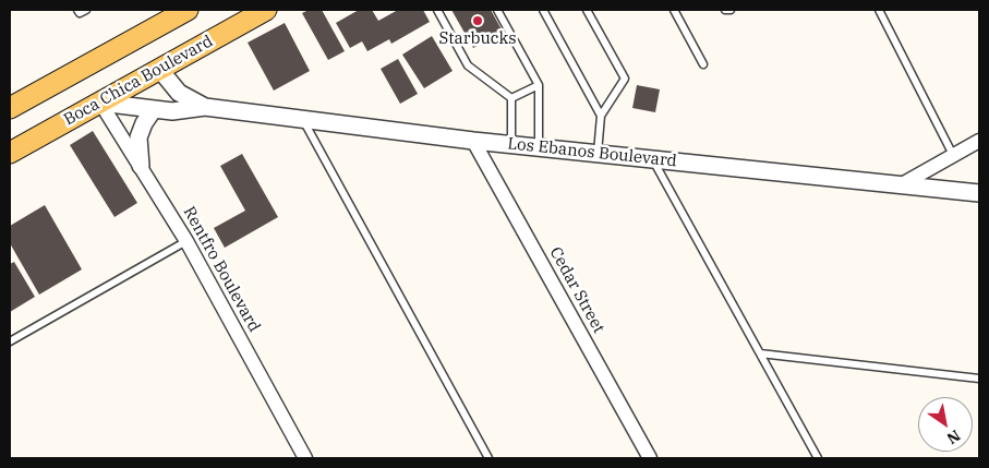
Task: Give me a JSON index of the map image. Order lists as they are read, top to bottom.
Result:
{
  "streets": {
    "main road": ["Boca Chica Boulevard"],
    "street": ["Los Ebanos Boulevard", "Rentfro Boulevard", "Cedar Street"]
  },
  "crossings": [
    ["Boca Chica Boulevard", "Los Ebanos Boulevard"],
    ["Boca Chica Boulevard", "Rentfro Boulevard"],
    ["Los Ebanos Boulevard", "Rentfro Boulevard"],
    ["Los Ebanos Boulevard", "Cedar Street"]
  ],
  "places": ["Starbucks"],
  "north": "bottom right"
}
